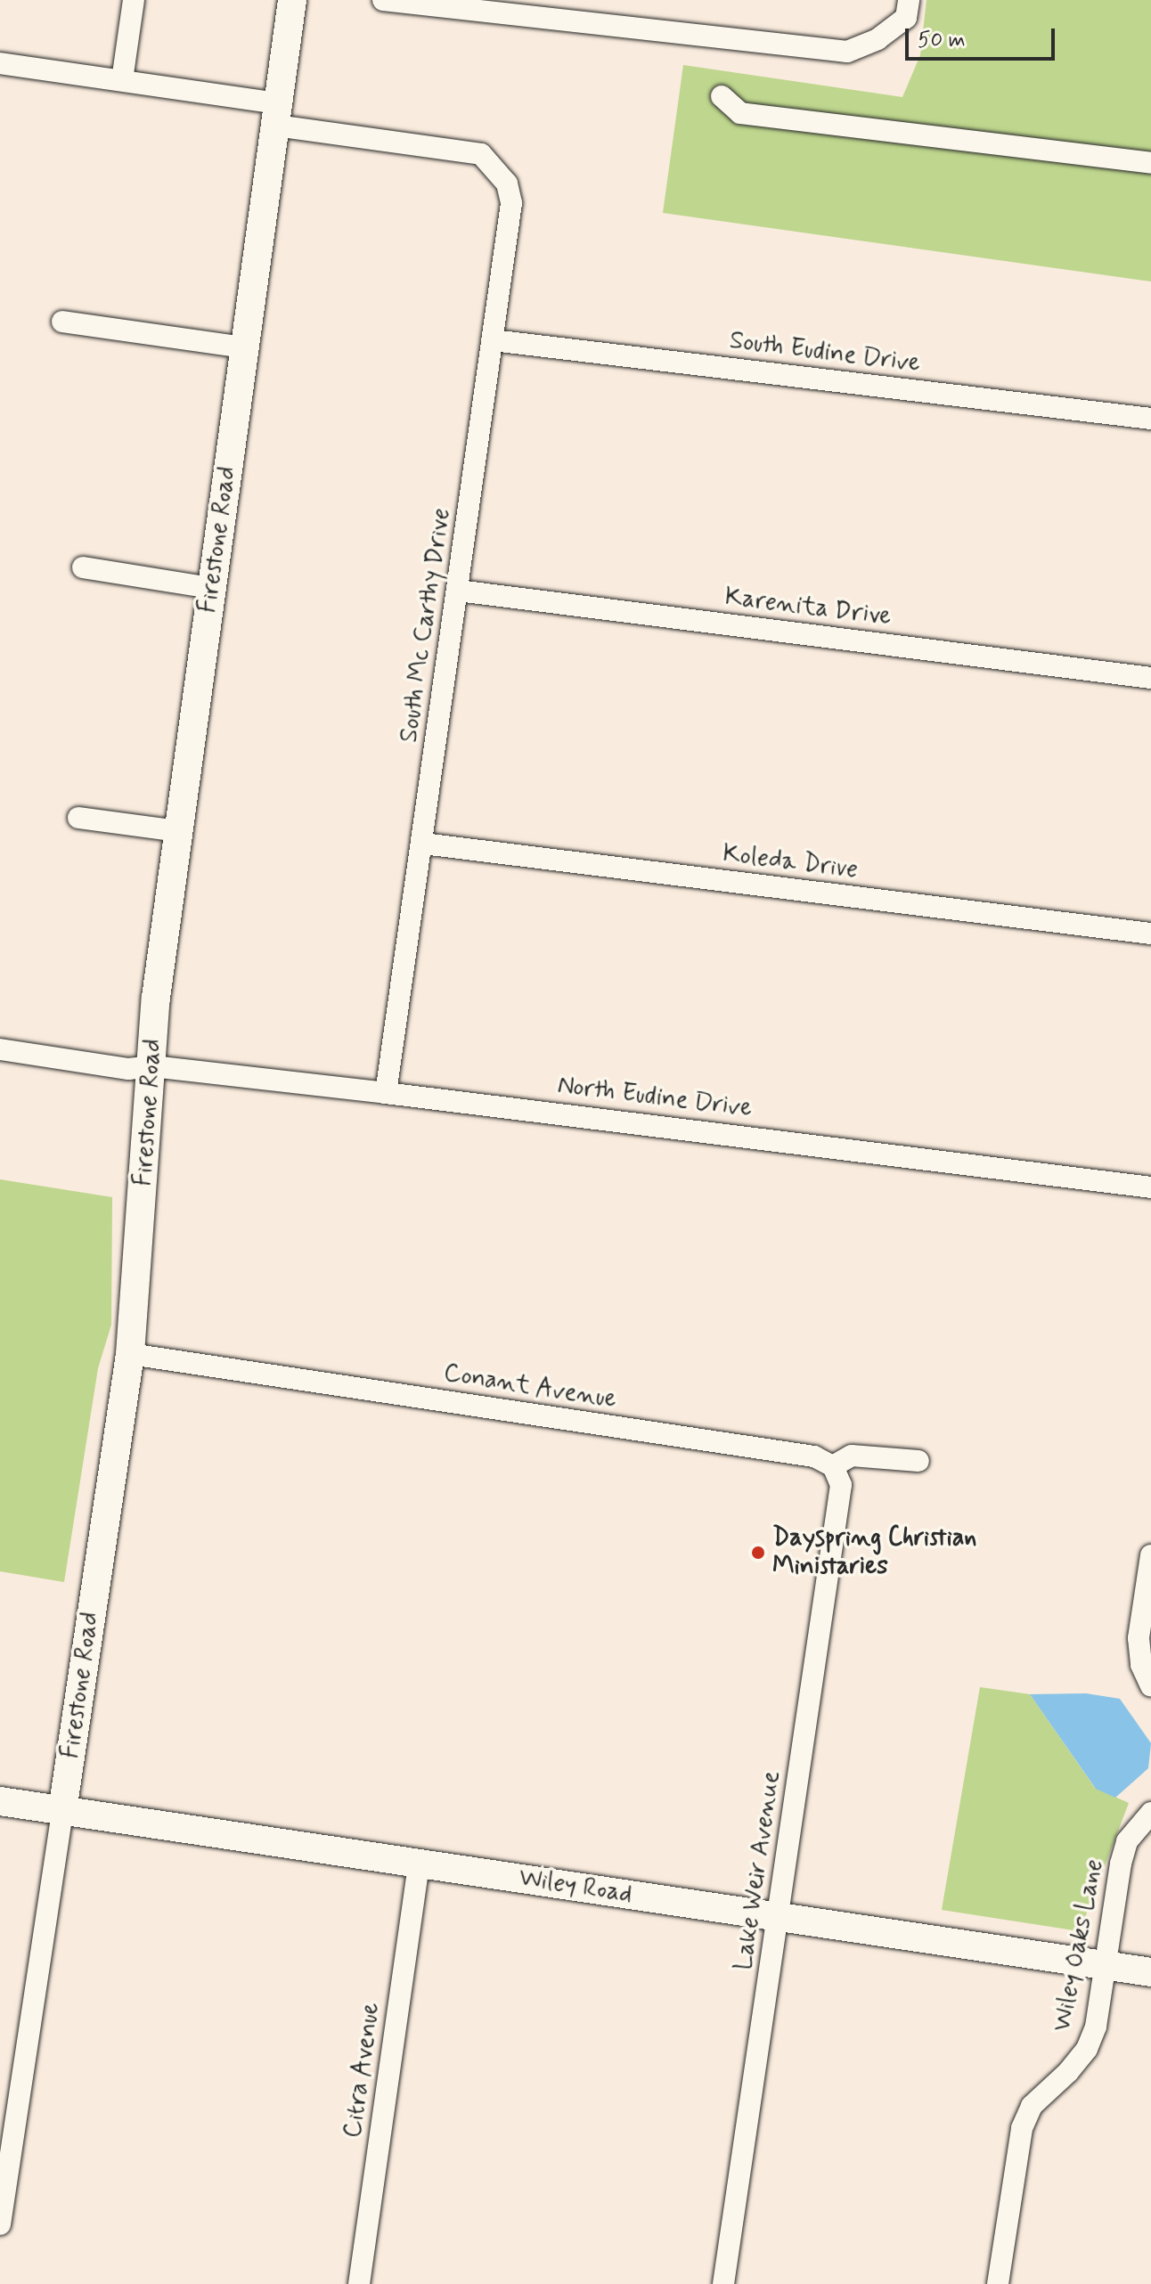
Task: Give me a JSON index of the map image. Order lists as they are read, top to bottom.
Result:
{
  "streets": {
    "street": [
      "South Eudine Drive",
      "Firestone Road",
      "Karenita Drive",
      "South Mc Carthy Drive",
      "Koleda Drive",
      "North Eudine Drive",
      "Conant Avenue",
      "Lake Weir Avenue",
      "Wiley Road",
      "Wiley Oaks Lane",
      "Citra Avenue"
    ]
  },
  "crossings": [
    ["South Eudine Drive", "South Mc Carthy Drive"],
    ["Firestone Road", "South Mc Carthy Drive"],
    ["Firestone Road", "North Eudine Drive"],
    ["Firestone Road", "Conant Avenue"],
    ["Firestone Road", "Wiley Road"],
    ["Karenita Drive", "South Mc Carthy Drive"],
    ["South Mc Carthy Drive", "Koleda Drive"],
    ["South Mc Carthy Drive", "North Eudine Drive"],
    ["Conant Avenue", "Lake Weir Avenue"],
    ["Lake Weir Avenue", "Wiley Road"],
    ["Wiley Road", "Wiley Oaks Lane"],
    ["Wiley Road", "Citra Avenue"]
  ],
  "places": ["Dayspring Christian Ministaries"],
  "scale_bar": "50 m"
}
